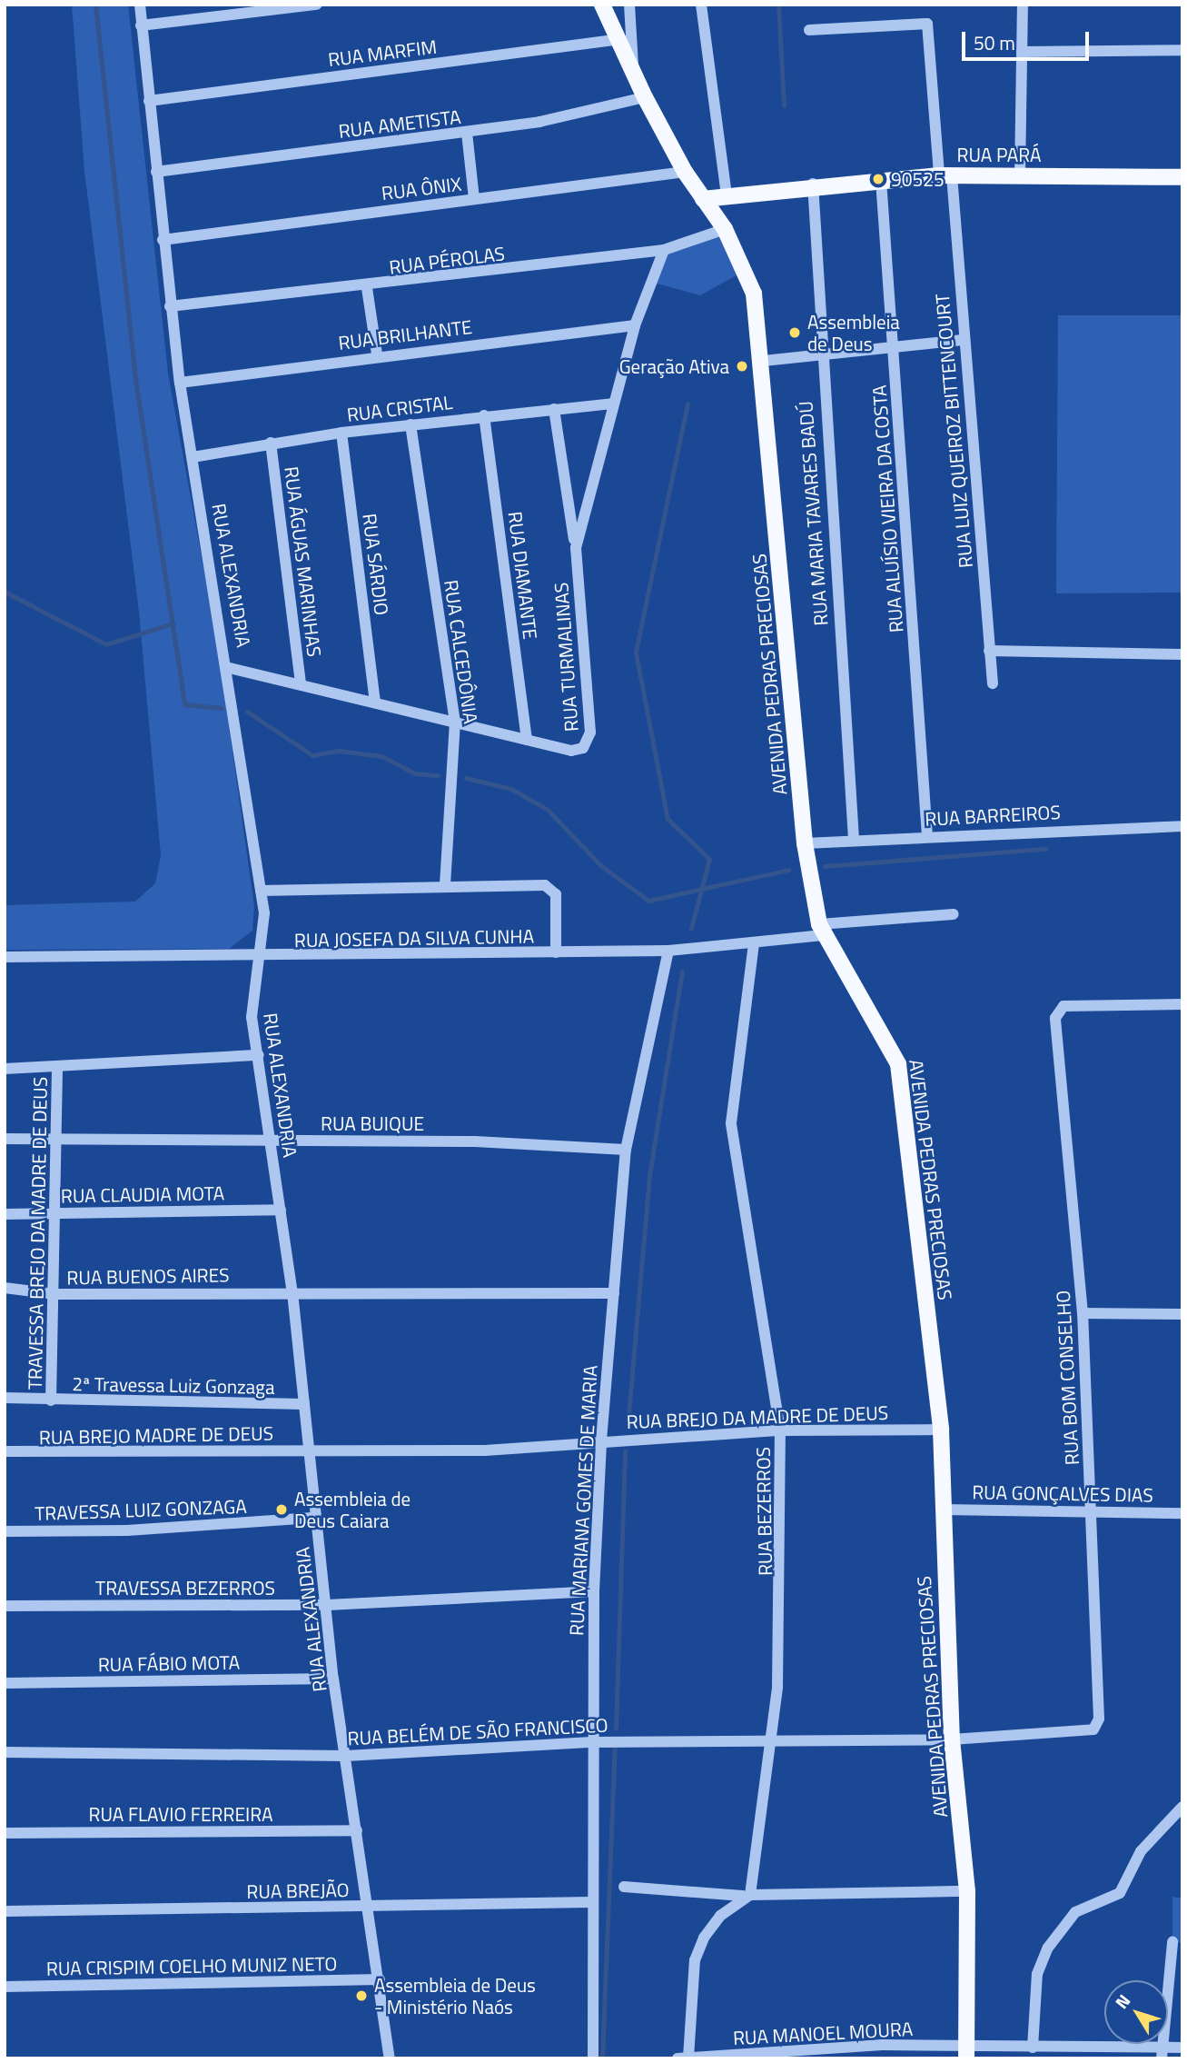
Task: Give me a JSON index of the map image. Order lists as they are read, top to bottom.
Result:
{
  "streets": {
    "main road": ["RUA PARÁ", "AVENIDA PEDRAS PRECIOSAS"],
    "street": [
      "RUA MARFIM",
      "RUA AMETISTA",
      "RUA ÔNIX",
      "RUA PÉROLAS",
      "RUA BRILHANTE",
      "RUA CRISTAL",
      "RUA LUIZ QUEIROZ BITTENCOURT",
      "RUA ALUÍSIO VIEIRA DA COSTA",
      "RUA MARIA TAVARES BADÚ",
      "RUA ÁGUAS MARINHAS",
      "RUA SÁRDIO",
      "RUA ALEXANDRIA",
      "RUA DIAMANTE",
      "RUA CALCEDÔNIA",
      "RUA TURMALINAS",
      "RUA BARREIROS",
      "RUA JOSEFA DA SILVA CUNHA",
      "RUA BUIQUE",
      "RUA CLAUDIA MOTA",
      "TRAVESSA BREJO DA MADRE DE DEUS",
      "RUA BUENOS AIRES",
      "RUA BOM CONSELHO",
      "2ª Travessa Luiz Gonzaga",
      "RUA BREJO DA MADRE DE DEUS",
      "RUA BREJO MADRE DE DEUS",
      "RUA GONÇALVES DIAS",
      "RUA MARIANA GOMES DE MARIA",
      "TRAVESSA LUIZ GONZAGA",
      "RUA BEZERROS",
      "TRAVESSA BEZERROS",
      "RUA FÁBIO MOTA",
      "RUA BELÉM DE SÃO FRANCISCO",
      "RUA FLAVIO FERREIRA",
      "RUA BREJÃO",
      "RUA CRISPIM COELHO MUNIZ NETO",
      "RUA MANOEL MOURA"
    ]
  },
  "crossings": [
    ["RUA MARFIM", "RUA ALEXANDRIA"],
    ["RUA MARFIM", "AVENIDA PEDRAS PRECIOSAS"],
    ["RUA AMETISTA", "RUA ALEXANDRIA"],
    ["RUA AMETISTA", "AVENIDA PEDRAS PRECIOSAS"],
    ["RUA PARÁ", "RUA LUIZ QUEIROZ BITTENCOURT"],
    ["RUA PARÁ", "RUA ALUÍSIO VIEIRA DA COSTA"],
    ["RUA PARÁ", "RUA MARIA TAVARES BADÚ"],
    ["RUA PARÁ", "AVENIDA PEDRAS PRECIOSAS"],
    ["RUA ÔNIX", "RUA ALEXANDRIA"],
    ["RUA ÔNIX", "AVENIDA PEDRAS PRECIOSAS"],
    ["RUA PÉROLAS", "RUA ALEXANDRIA"],
    ["RUA PÉROLAS", "RUA TURMALINAS"],
    ["RUA PÉROLAS", "AVENIDA PEDRAS PRECIOSAS"],
    ["RUA BRILHANTE", "RUA ALEXANDRIA"],
    ["RUA BRILHANTE", "RUA TURMALINAS"],
    ["RUA CRISTAL", "RUA ÁGUAS MARINHAS"],
    ["RUA CRISTAL", "RUA SÁRDIO"],
    ["RUA CRISTAL", "RUA ALEXANDRIA"],
    ["RUA CRISTAL", "RUA DIAMANTE"],
    ["RUA CRISTAL", "RUA CALCEDÔNIA"],
    ["RUA CRISTAL", "RUA TURMALINAS"],
    ["RUA ALUÍSIO VIEIRA DA COSTA", "RUA BARREIROS"],
    ["RUA MARIA TAVARES BADÚ", "RUA BARREIROS"],
    ["RUA ÁGUAS MARINHAS", "RUA TURMALINAS"],
    ["RUA SÁRDIO", "RUA TURMALINAS"],
    ["RUA ALEXANDRIA", "RUA TURMALINAS"],
    ["RUA ALEXANDRIA", "RUA JOSEFA DA SILVA CUNHA"],
    ["RUA ALEXANDRIA", "RUA BUIQUE"],
    ["RUA ALEXANDRIA", "RUA CLAUDIA MOTA"],
    ["RUA ALEXANDRIA", "RUA BUENOS AIRES"],
    ["RUA ALEXANDRIA", "2ª Travessa Luiz Gonzaga"],
    ["RUA ALEXANDRIA", "RUA BREJO DA MADRE DE DEUS"],
    ["RUA ALEXANDRIA", "RUA BREJO MADRE DE DEUS"],
    ["RUA ALEXANDRIA", "TRAVESSA LUIZ GONZAGA"],
    ["RUA ALEXANDRIA", "TRAVESSA BEZERROS"],
    ["RUA ALEXANDRIA", "RUA FÁBIO MOTA"],
    ["RUA ALEXANDRIA", "RUA BELÉM DE SÃO FRANCISCO"],
    ["RUA ALEXANDRIA", "RUA FLAVIO FERREIRA"],
    ["RUA ALEXANDRIA", "RUA BREJÃO"],
    ["RUA ALEXANDRIA", "RUA CRISPIM COELHO MUNIZ NETO"],
    ["RUA DIAMANTE", "RUA TURMALINAS"],
    ["RUA CALCEDÔNIA", "RUA TURMALINAS"],
    ["AVENIDA PEDRAS PRECIOSAS", "RUA BARREIROS"],
    ["AVENIDA PEDRAS PRECIOSAS", "RUA JOSEFA DA SILVA CUNHA"],
    ["AVENIDA PEDRAS PRECIOSAS", "RUA BREJO DA MADRE DE DEUS"],
    ["AVENIDA PEDRAS PRECIOSAS", "RUA GONÇALVES DIAS"],
    ["AVENIDA PEDRAS PRECIOSAS", "RUA BELÉM DE SÃO FRANCISCO"],
    ["AVENIDA PEDRAS PRECIOSAS", "RUA MANOEL MOURA"],
    ["RUA JOSEFA DA SILVA CUNHA", "RUA MARIANA GOMES DE MARIA"],
    ["RUA JOSEFA DA SILVA CUNHA", "RUA BEZERROS"],
    ["RUA BUIQUE", "TRAVESSA BREJO DA MADRE DE DEUS"],
    ["RUA BUIQUE", "RUA MARIANA GOMES DE MARIA"],
    ["RUA CLAUDIA MOTA", "TRAVESSA BREJO DA MADRE DE DEUS"],
    ["TRAVESSA BREJO DA MADRE DE DEUS", "RUA BUENOS AIRES"],
    ["TRAVESSA BREJO DA MADRE DE DEUS", "2ª Travessa Luiz Gonzaga"],
    ["RUA BUENOS AIRES", "RUA MARIANA GOMES DE MARIA"],
    ["RUA BOM CONSELHO", "RUA GONÇALVES DIAS"],
    ["RUA BOM CONSELHO", "RUA BELÉM DE SÃO FRANCISCO"],
    ["RUA BREJO DA MADRE DE DEUS", "RUA BREJO MADRE DE DEUS"],
    ["RUA BREJO DA MADRE DE DEUS", "RUA MARIANA GOMES DE MARIA"],
    ["RUA BREJO DA MADRE DE DEUS", "RUA BEZERROS"],
    ["RUA MARIANA GOMES DE MARIA", "TRAVESSA BEZERROS"],
    ["RUA MARIANA GOMES DE MARIA", "RUA BELÉM DE SÃO FRANCISCO"],
    ["RUA MARIANA GOMES DE MARIA", "RUA BREJÃO"],
    ["RUA BEZERROS", "RUA BELÉM DE SÃO FRANCISCO"]
  ],
  "places": [
    "90525",
    "Assembleia de Deus",
    "Geração Ativa",
    "Assembleia de Deus Caiara",
    "Assembleia de Deus - Ministério Naós"
  ],
  "scale_bar": "50 m",
  "north": "top left"
}
